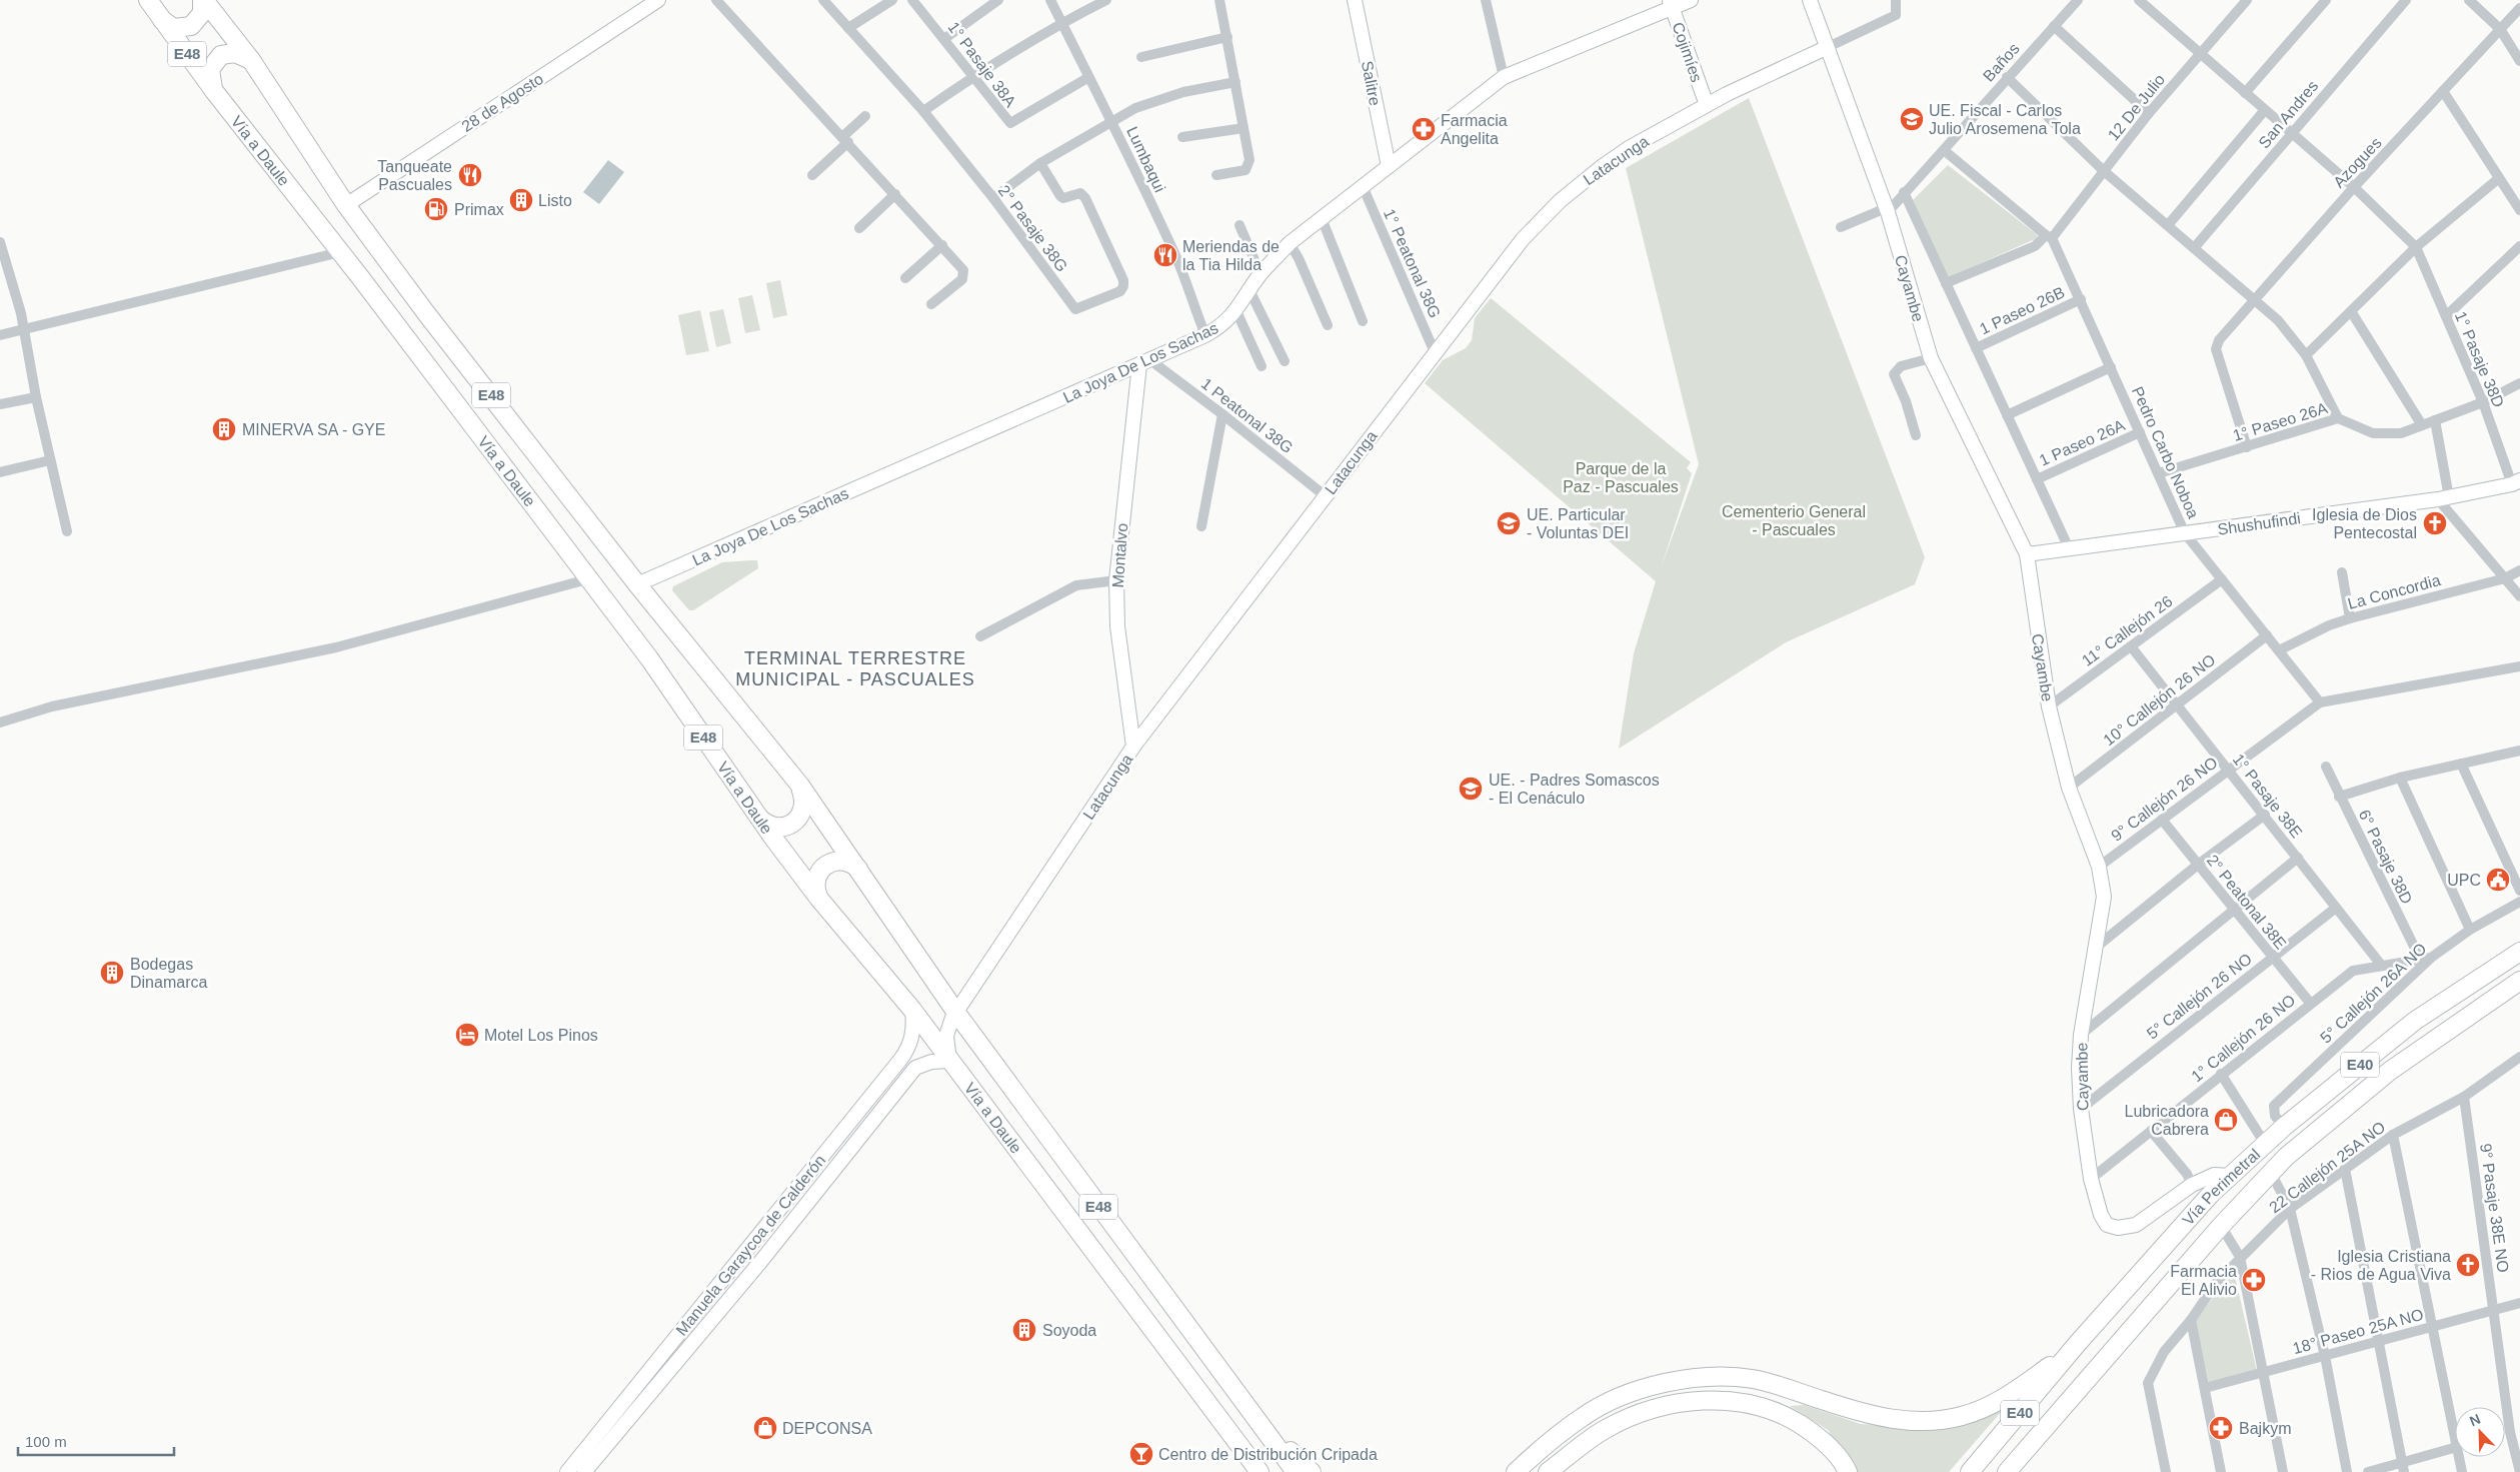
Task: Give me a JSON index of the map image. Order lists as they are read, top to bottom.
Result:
{
  "streets": {
    "highway": [
      "E48",
      "Vía a Daule",
      "E40",
      "Vía Perimetral"
    ],
    "street": [
      "Cojimíes",
      "Baños",
      "1° Pasaje 38A",
      "Salitre",
      "28 de Agosto",
      "12 De Julio",
      "San Andres",
      "Lumbaqui",
      "Latacunga",
      "Azogues",
      "2° Pasaje 38G",
      "1° Peatonal 38G",
      "Cayambe",
      "1 Paseo 26B",
      "1° Pasaje 38D",
      "La Joya De Los Sachas",
      "1 Peatonal 38G",
      "1° Paseo 26A",
      "1 Paseo 26A",
      "Pedro Carbo Noboa",
      "Shushufindi",
      "Montalvo",
      "La Concordia",
      "11° Callejón 26",
      "10° Callejón 26 NO",
      "1° Pasaje 38E",
      "9° Callejón 26 NO",
      "6° Pasaje 38D",
      "2° Peatonal 38E",
      "5° Callejón 26A NO",
      "5° Callejón 26 NO",
      "1° Callejón 26 NO",
      "22 Callejón 25A NO",
      "9° Pasaje 38E NO",
      "Manuela Garaycoa de Calderón",
      "18° Paseo 25A NO"
    ]
  },
  "crossings": [
    ["Cojimíes", "Latacunga"],
    ["Cojimíes", "La Joya De Los Sachas"],
    ["Baños", "Cayambe"],
    ["Baños", "Pedro Carbo Noboa"],
    ["1° Pasaje 38A", "Lumbaqui"],
    ["Salitre", "La Joya De Los Sachas"],
    ["28 de Agosto", "Vía a Daule"],
    ["12 De Julio", "Pedro Carbo Noboa"],
    ["Vía a Daule", "Latacunga"],
    ["Vía a Daule", "La Joya De Los Sachas"],
    ["Vía a Daule", "Manuela Garaycoa de Calderón"],
    ["Lumbaqui", "La Joya De Los Sachas"],
    ["Latacunga", "1° Peatonal 38G"],
    ["Latacunga", "Cayambe"],
    ["Latacunga", "1 Peatonal 38G"],
    ["Latacunga", "Montalvo"],
    ["Latacunga", "Manuela Garaycoa de Calderón"],
    ["Azogues", "1° Paseo 26A"],
    ["1° Peatonal 38G", "La Joya De Los Sachas"],
    ["Cayambe", "Shushufindi"],
    ["Cayambe", "11° Callejón 26"],
    ["Cayambe", "10° Callejón 26 NO"],
    ["Cayambe", "9° Callejón 26 NO"],
    ["Cayambe", "5° Callejón 26 NO"],
    ["Cayambe", "1° Callejón 26 NO"],
    ["Cayambe", "Vía Perimetral"],
    ["1 Paseo 26B", "Pedro Carbo Noboa"],
    ["1° Pasaje 38D", "1° Paseo 26A"],
    ["1° Pasaje 38D", "Shushufindi"],
    ["La Joya De Los Sachas", "1 Peatonal 38G"],
    ["La Joya De Los Sachas", "Montalvo"],
    ["1 Peatonal 38G", "Montalvo"],
    ["1° Paseo 26A", "Pedro Carbo Noboa"],
    ["1 Paseo 26A", "Pedro Carbo Noboa"],
    ["Pedro Carbo Noboa", "Shushufindi"],
    ["Pedro Carbo Noboa", "La Concordia"],
    ["Pedro Carbo Noboa", "11° Callejón 26"],
    ["Pedro Carbo Noboa", "10° Callejón 26 NO"],
    ["Pedro Carbo Noboa", "9° Callejón 26 NO"],
    ["11° Callejón 26", "1° Pasaje 38E"],
    ["10° Callejón 26 NO", "1° Pasaje 38E"],
    ["1° Pasaje 38E", "9° Callejón 26 NO"],
    ["1° Pasaje 38E", "5° Callejón 26 NO"],
    ["1° Pasaje 38E", "1° Callejón 26 NO"],
    ["9° Callejón 26 NO", "2° Peatonal 38E"],
    ["6° Pasaje 38D", "1° Callejón 26 NO"],
    ["2° Peatonal 38E", "5° Callejón 26 NO"],
    ["2° Peatonal 38E", "1° Callejón 26 NO"],
    ["5° Callejón 26A NO", "1° Callejón 26 NO"],
    ["5° Callejón 26A NO", "Vía Perimetral"],
    ["22 Callejón 25A NO", "9° Pasaje 38E NO"],
    ["9° Pasaje 38E NO", "18° Paseo 25A NO"]
  ],
  "districts": ["TERMINAL TERRESTRE MUNICIPAL - PASCUALES"],
  "parks": ["Parque de la Paz - Pascuales", "Cementerio General - Pascuales"],
  "places": {
    "school or university": ["UE. Fiscal - Carlos Julio Arosemena Tola", "UE. Particular - Voluntas DEI", "UE. - Padres Somascos - El Cenáculo"],
    "pharmacy": ["Farmacia Angelita", "Farmacia El Alivio", "Bajkym"],
    "restaurant": ["Tanqueate Pascuales", "Meriendas de la Tia Hilda"],
    "building": [
      "Listo",
      "MINERVA SA - GYE",
      "Bodegas Dinamarca",
      "Soyoda"
    ],
    "fuel station": ["Primax"],
    "church": ["Iglesia de Dios Pentecostal", "Iglesia Cristiana - Rios de Agua Viva"],
    "public building": ["UPC"],
    "hotel": ["Motel Los Pinos"],
    "shop": ["Lubricadora Cabrera", "DEPCONSA"],
    "bar": ["Centro de Distribución Cripada"]
  },
  "scale_bar": "100 m",
  "north": "top left"
}
